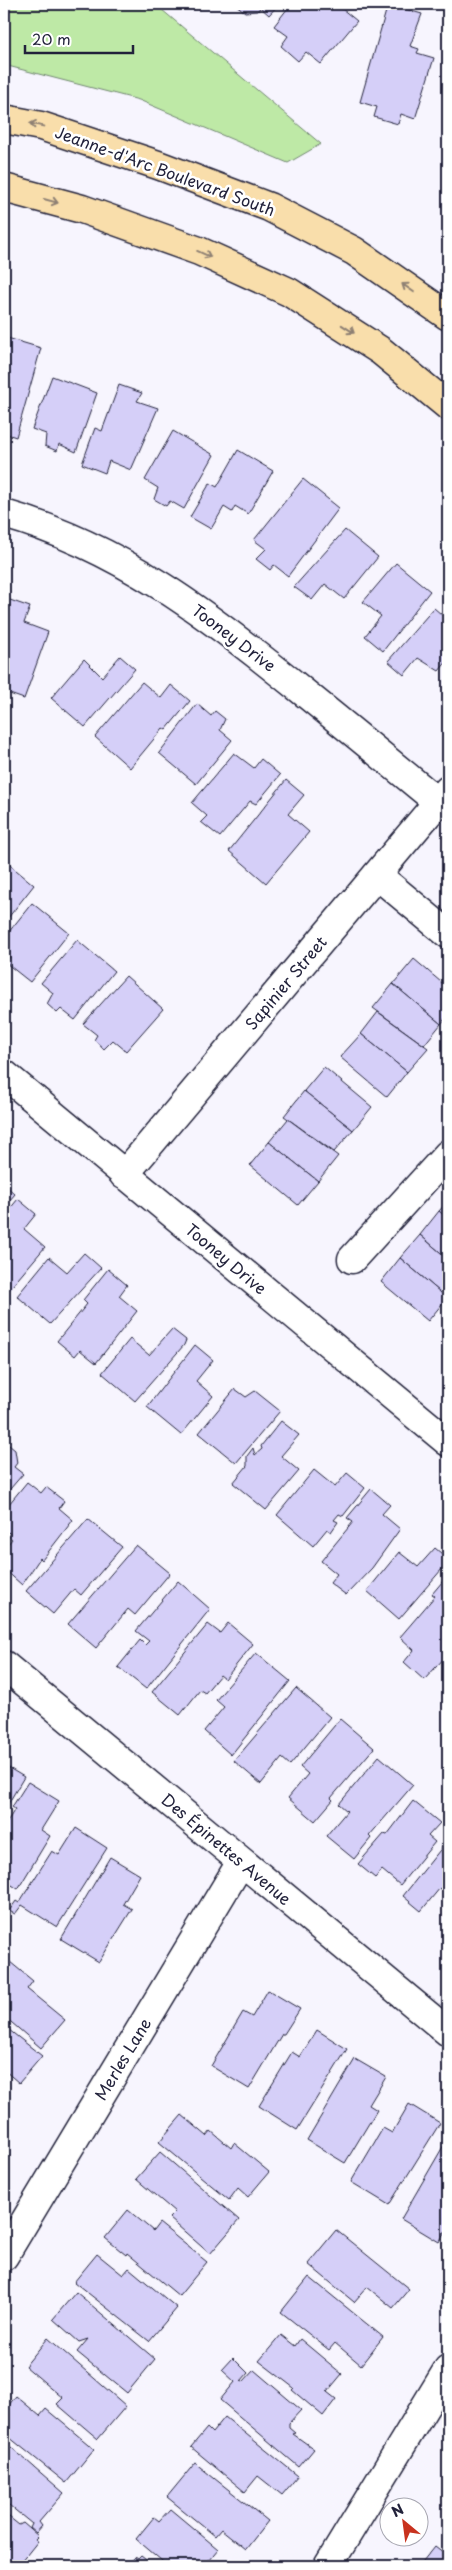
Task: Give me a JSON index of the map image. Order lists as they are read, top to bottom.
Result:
{
  "streets": {
    "main road": ["Jeanne-d'Arc Boulevard South"],
    "street": [
      "Tooney Drive",
      "Sapinier Street",
      "Des Épinettes Avenue",
      "Merles Lane"
    ]
  },
  "crossings": [
    ["Tooney Drive", "Sapinier Street"],
    ["Des Épinettes Avenue", "Merles Lane"]
  ],
  "scale_bar": "20 m",
  "north": "top left"
}
